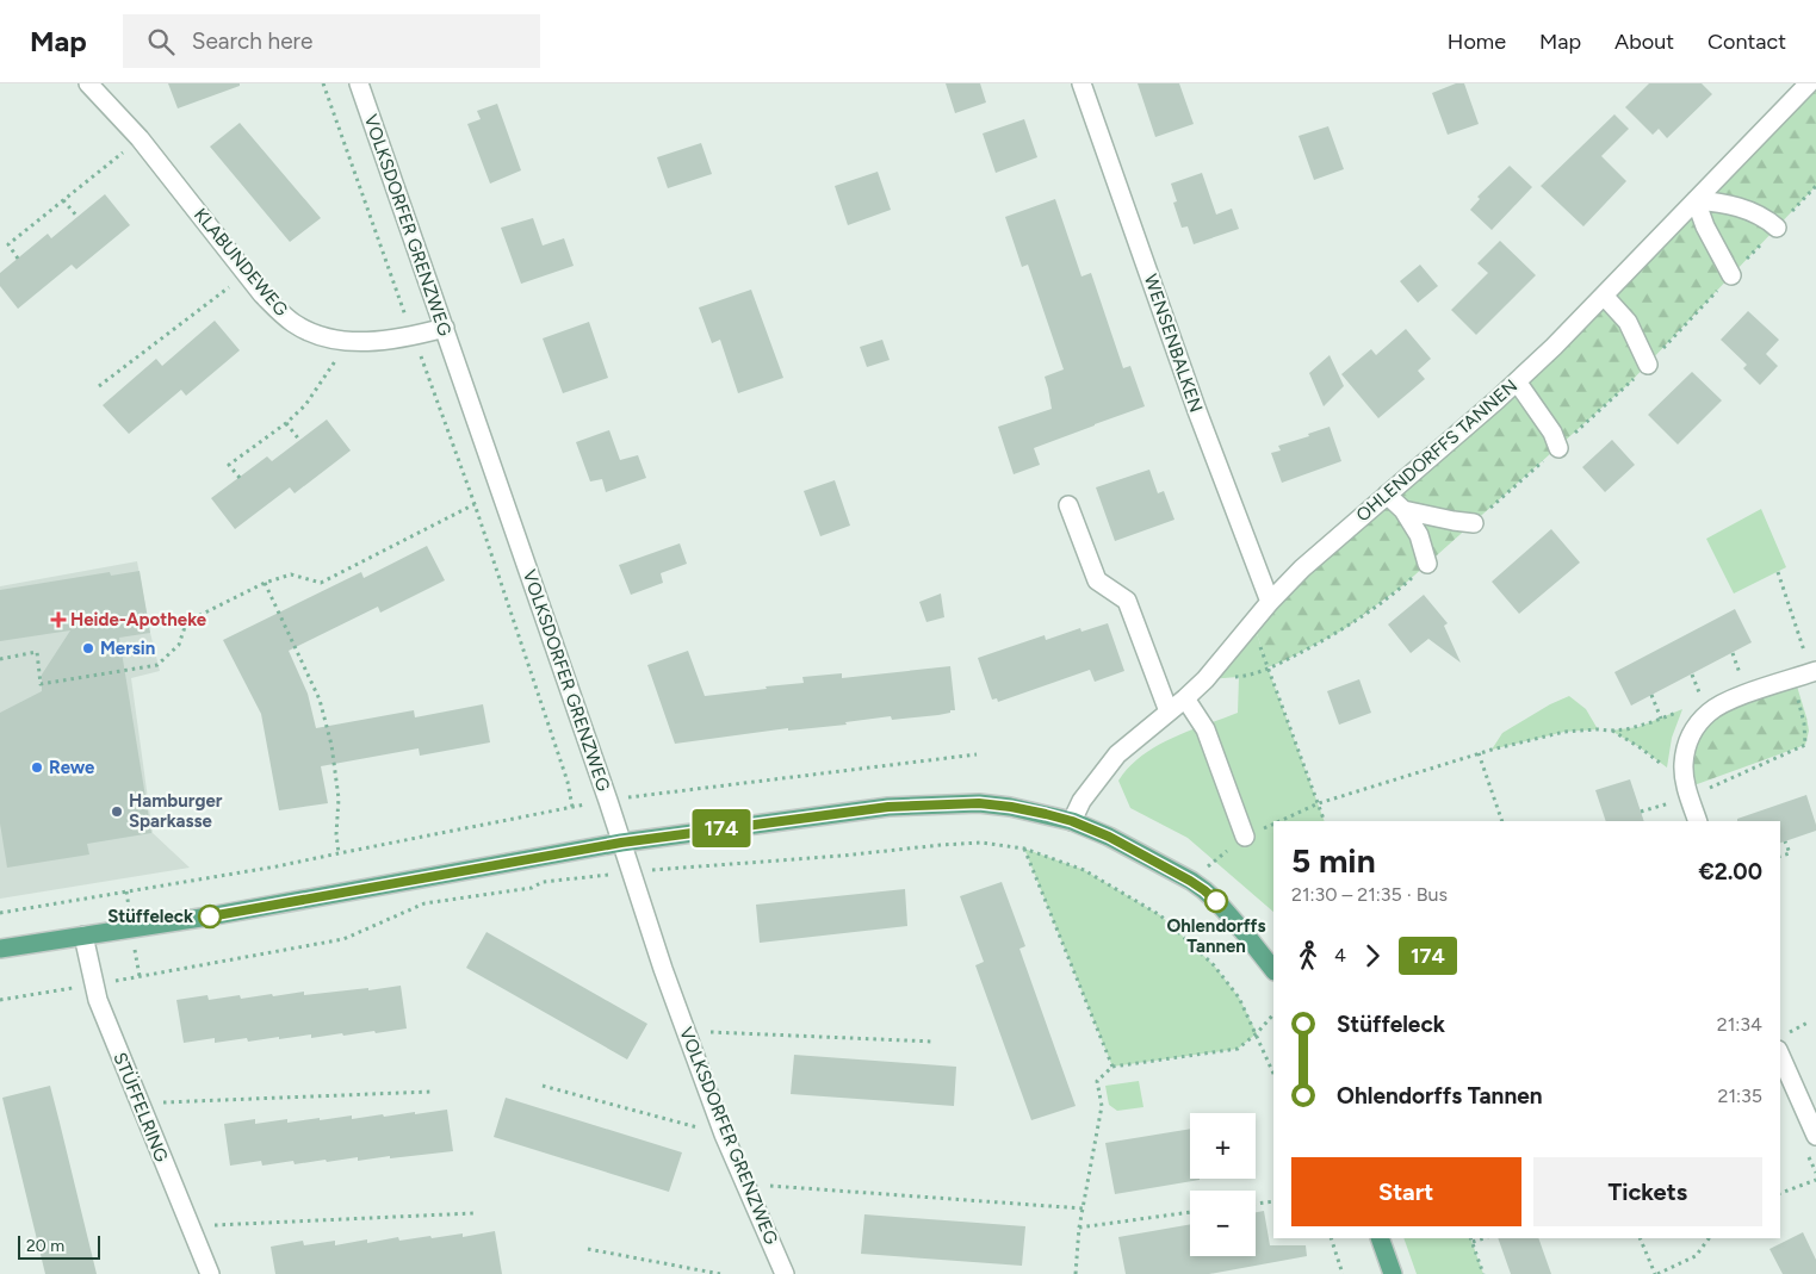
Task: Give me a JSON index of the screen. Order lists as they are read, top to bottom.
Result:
{
  "streets": {
    "street": [
      "VOLKSDORFER GRENZWEG",
      "KLABUNDEWEG",
      "WENSENBALKEN",
      "OHLENDORFFS TANNEN",
      "STÜFFELRING"
    ]
  },
  "crossings": [
    ["VOLKSDORFER GRENZWEG", "KLABUNDEWEG"],
    ["WENSENBALKEN", "OHLENDORFFS TANNEN"]
  ],
  "places": {
    "health": ["Heide-Apotheke"],
    "other": [
      "Mersin",
      "Rewe",
      "Hamburger Sparkasse",
      "Ohlendorffs Tannen",
      "Stüffeleck"
    ]
  },
  "lines": ["bus line 174"],
  "scale_bar": "20 m",
  "page": {
    "header": "Map",
    "search": "Search here",
    "nav": [
      "Home",
      "Map",
      "About",
      "Contact"
    ],
    "on_map": "174",
    "heading": ["5 min", "21:30 – 21:35 · Bus", "€2.00"],
    "legs": ["4", "174"],
    "list": [
      {
        "name": "Stüffeleck",
        "value": "21:34"
      },
      {
        "name": "Ohlendorffs Tannen",
        "value": "21:35"
      }
    ],
    "map_buttons": ["+", "−"],
    "buttons": ["Start", "Tickets"],
    "scale": "20 m"
  }
}
